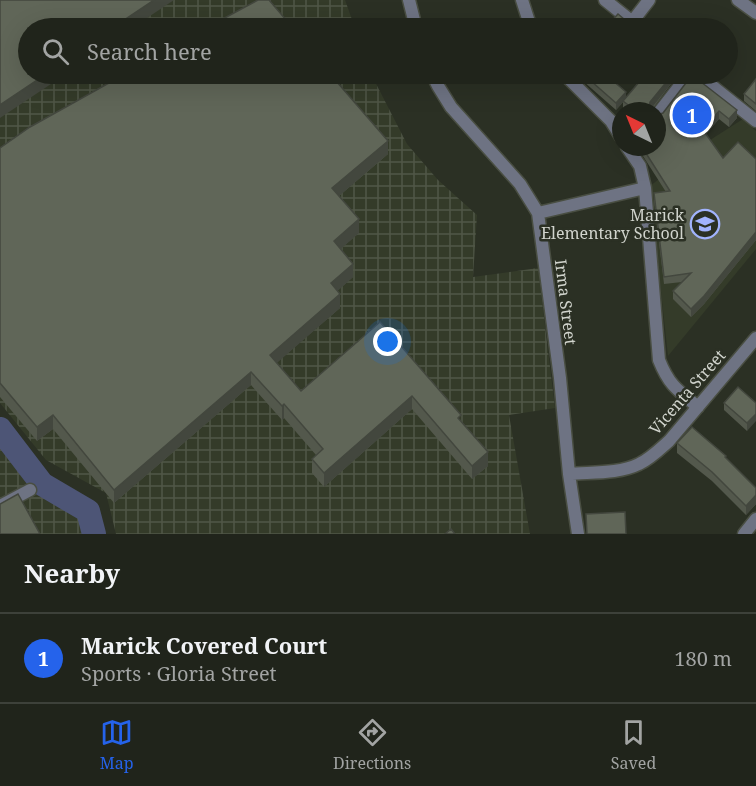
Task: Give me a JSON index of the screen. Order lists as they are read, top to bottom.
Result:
{
  "streets": {
    "street": ["Irma Street", "Vicenta Street"]
  },
  "crossings": [
    ["Irma Street", "Vicenta Street"]
  ],
  "places": {
    "school or university": ["Marick Elementary School"]
  },
  "north": "top left",
  "page": {
    "search": "Search here",
    "pins": "1",
    "heading": "Nearby",
    "list": [
      {
        "mark": "1",
        "name": "Marick Covered Court",
        "note": "Sports · Gloria Street",
        "value": "180 m"
      }
    ],
    "nav": ["Map", "Directions", "Saved"]
  }
}
